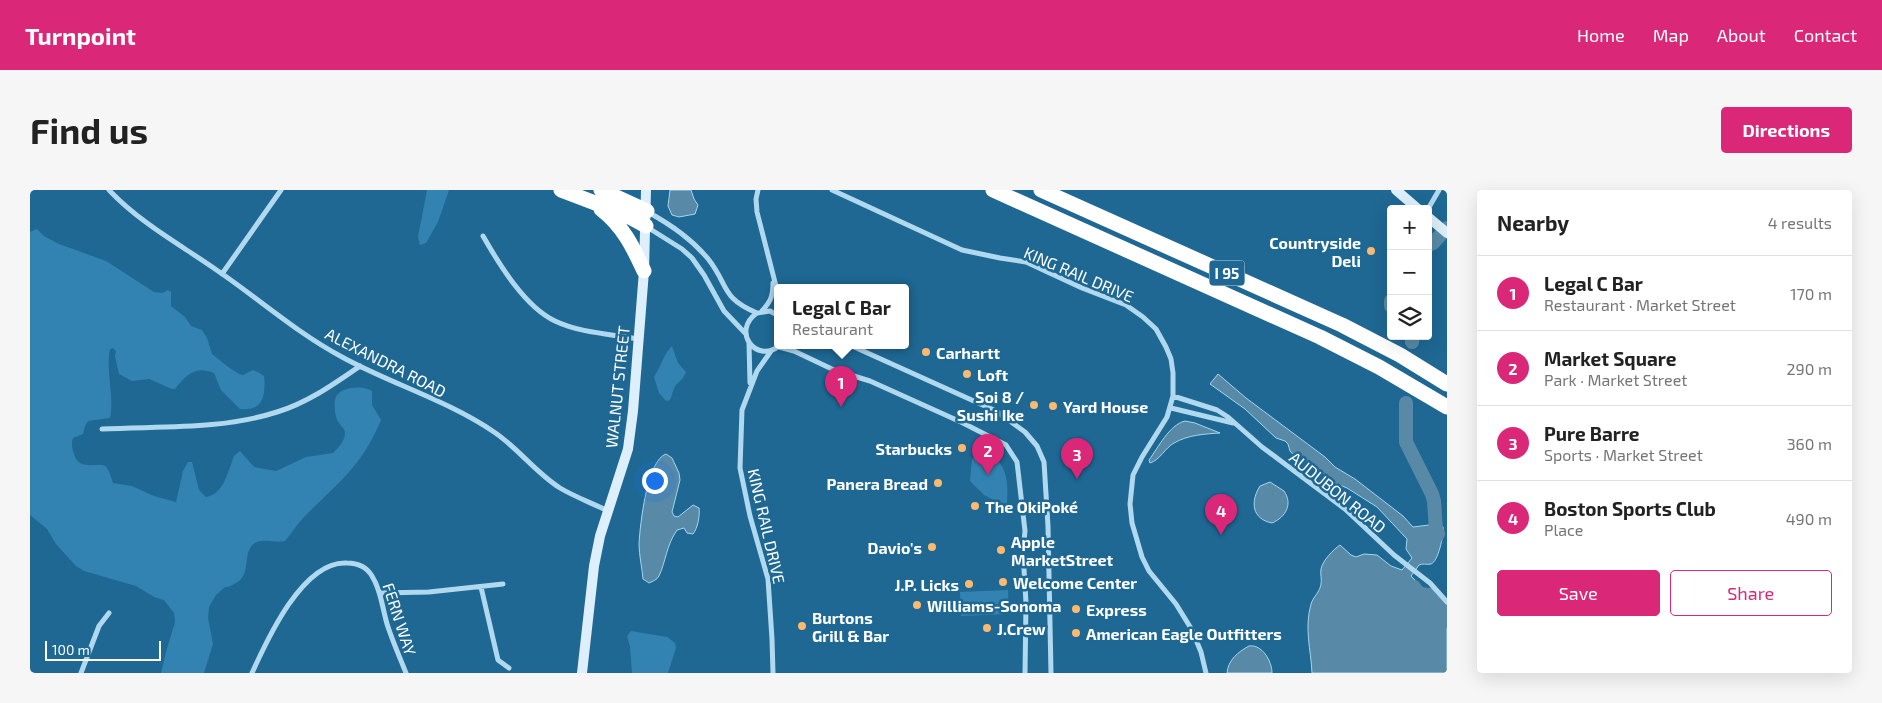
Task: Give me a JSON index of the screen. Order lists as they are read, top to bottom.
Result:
{
  "streets": {
    "highway": ["I 95"],
    "main road": ["WALNUT STREET"],
    "street": [
      "KING RAIL DRIVE",
      "ALEXANDRA ROAD",
      "AUDUBON ROAD",
      "FERN WAY"
    ]
  },
  "crossings": [
    ["KING RAIL DRIVE", "AUDUBON ROAD"],
    ["ALEXANDRA ROAD", "WALNUT STREET"]
  ],
  "places": [
    "Countryside Deli",
    "Carhartt",
    "Loft",
    "Soi 8 / Sushi Ike",
    "Yard House",
    "Starbucks",
    "Panera Bread",
    "The OkiPoké",
    "Davio's",
    "Apple MarketStreet",
    "Welcome Center",
    "J.P. Licks",
    "Williams-Sonoma",
    "Express",
    "Burtons Grill & Bar",
    "J.Crew",
    "American Eagle Outfitters"
  ],
  "scale_bar": "100 m",
  "page": {
    "header": "Turnpoint",
    "nav": [
      "Home",
      "Map",
      "About",
      "Contact"
    ],
    "buttons": [
      "Directions",
      ["Save", "Share"]
    ],
    "title": "Find us",
    "heading": ["Nearby", "4 results"],
    "map_buttons": ["+", "−"],
    "list": [
      {
        "mark": "1",
        "name": "Legal C Bar",
        "note": "Restaurant · Market Street",
        "value": "170 m"
      },
      {
        "mark": "2",
        "name": "Market Square",
        "note": "Park · Market Street",
        "value": "290 m"
      },
      {
        "mark": "3",
        "name": "Pure Barre",
        "note": "Sports · Market Street",
        "value": "360 m"
      },
      {
        "mark": "4",
        "name": "Boston Sports Club",
        "note": "Place",
        "value": "490 m"
      }
    ],
    "popup": ["Legal C Bar", "Restaurant"],
    "pins": [
      "1",
      "2",
      "3",
      "4"
    ],
    "scale": "100 m"
  }
}
